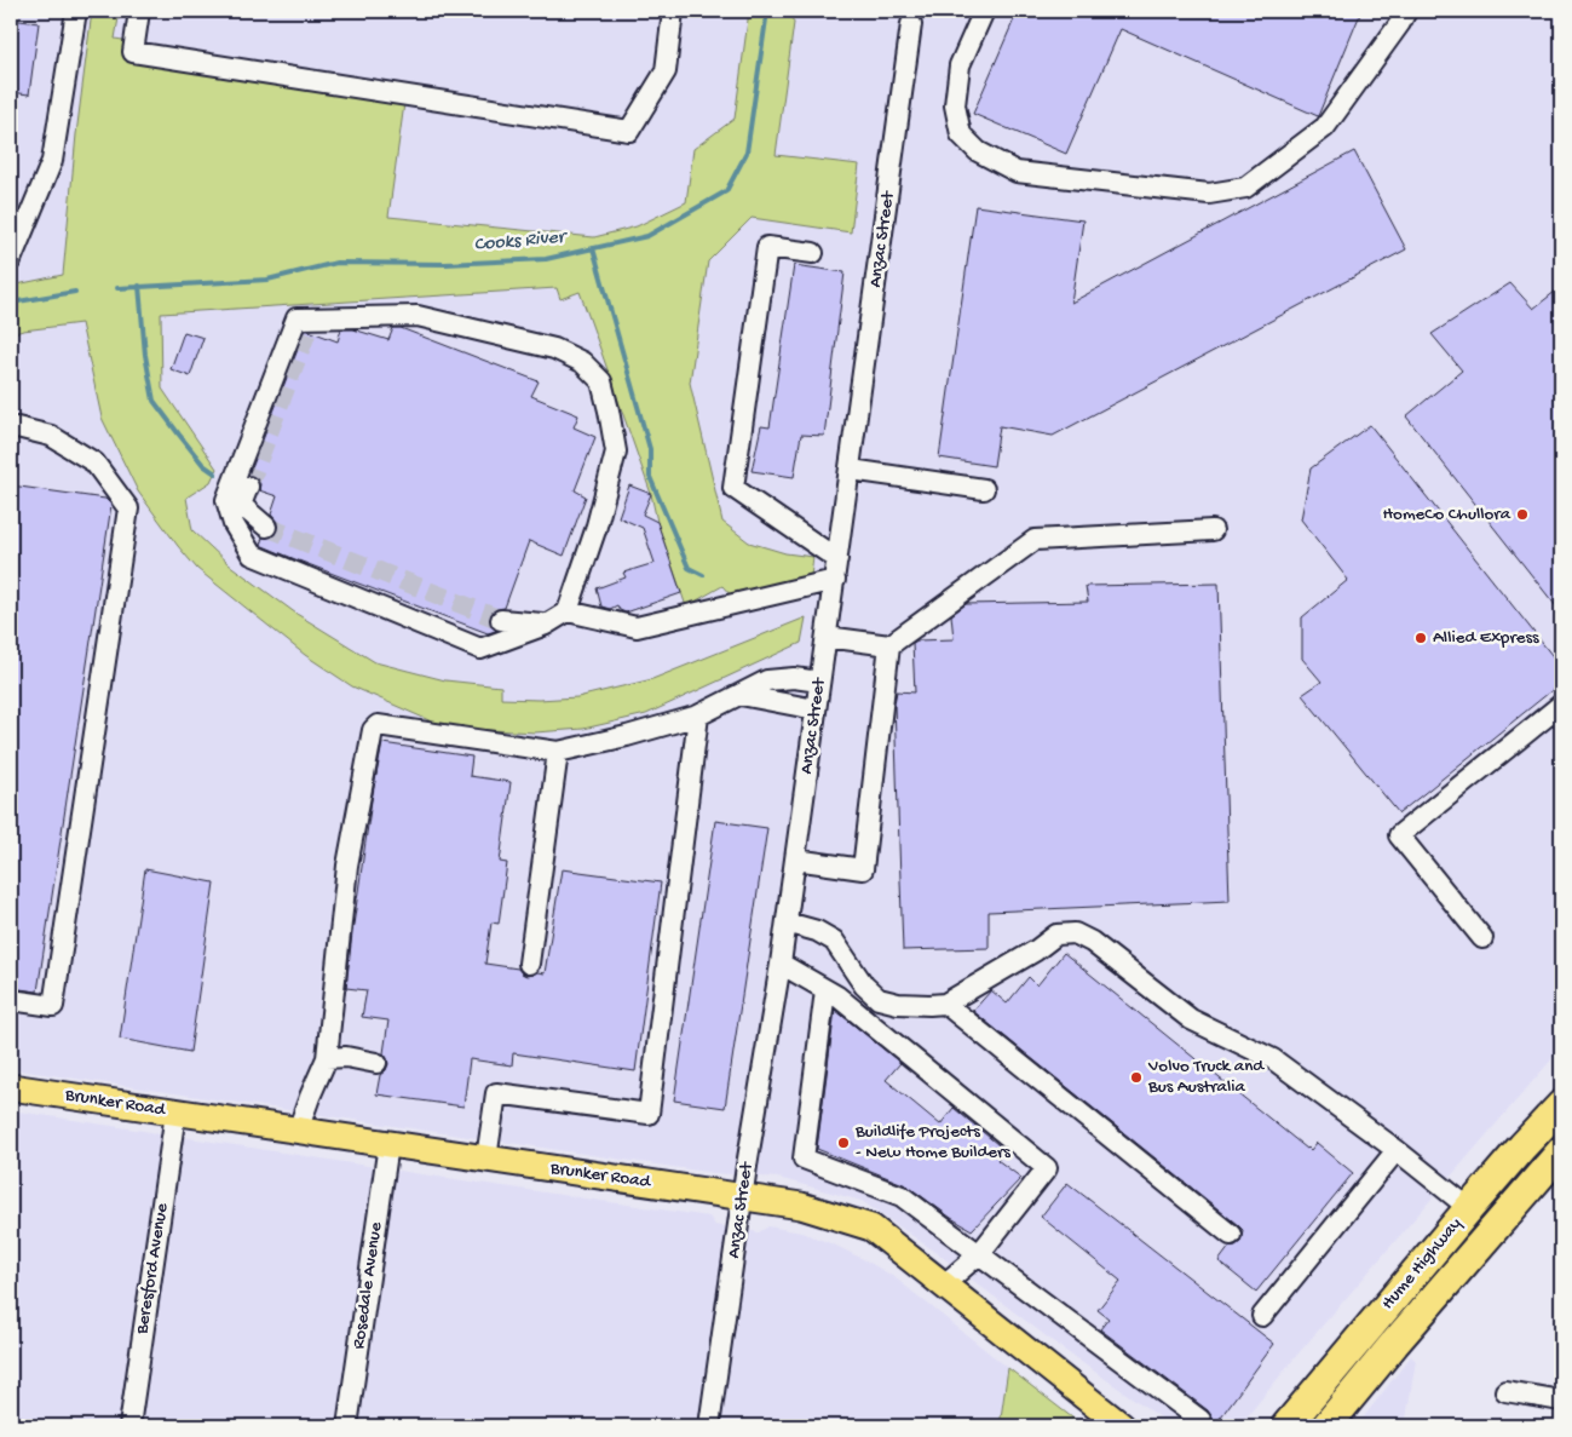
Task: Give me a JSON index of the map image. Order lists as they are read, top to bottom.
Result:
{
  "streets": {
    "highway": ["Hume Highway"],
    "main road": ["Brunker Road"],
    "street": ["Anzac Street", "Beresford Avenue", "Rosedale Avenue"]
  },
  "crossings": [
    ["Anzac Street", "Brunker Road"],
    ["Brunker Road", "Beresford Avenue"],
    ["Brunker Road", "Rosedale Avenue"]
  ],
  "water": ["Cooks River"],
  "places": [
    "HomeCo Chullora",
    "Allied Express",
    "Volvo Truck and Bus Australia",
    "Buildlife Projects - New Home Builders"
  ]
}
